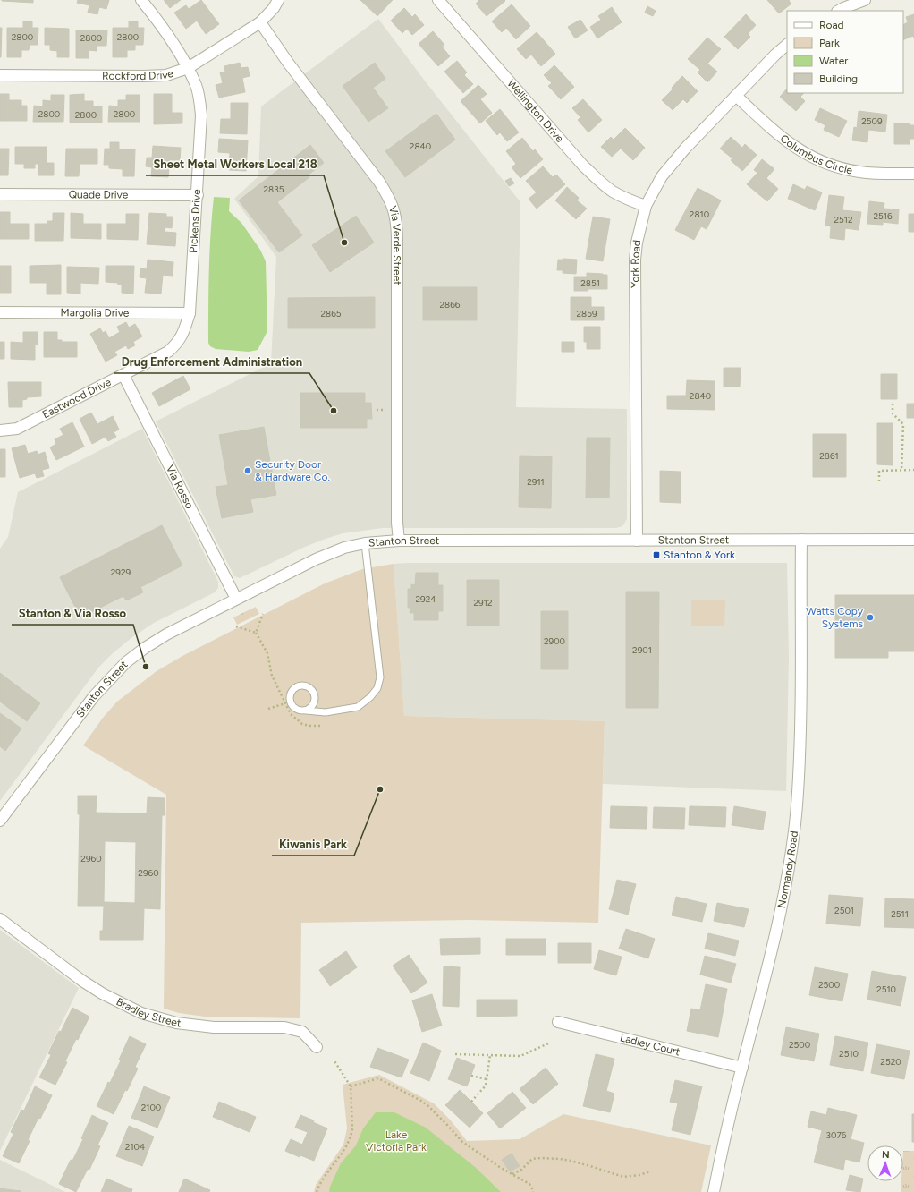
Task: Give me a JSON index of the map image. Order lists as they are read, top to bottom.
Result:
{
  "streets": {
    "street": [
      "Rockford Drive",
      "Wellington Drive",
      "Columbus Circle",
      "Quade Drive",
      "Pickens Drive",
      "Via Verde Street",
      "York Road",
      "Margolia Drive",
      "Eastwood Drive",
      "Via Rosso",
      "Stanton Street",
      "Normandy Road",
      "Bradley Street",
      "Ladley Court"
    ]
  },
  "crossings": [
    ["Rockford Drive", "Pickens Drive"],
    ["Rockford Drive", "Via Verde Street"],
    ["Wellington Drive", "York Road"],
    ["Columbus Circle", "York Road"],
    ["Quade Drive", "Pickens Drive"],
    ["Pickens Drive", "Margolia Drive"],
    ["Pickens Drive", "Eastwood Drive"],
    ["Via Verde Street", "Stanton Street"],
    ["York Road", "Stanton Street"],
    ["Margolia Drive", "Eastwood Drive"],
    ["Eastwood Drive", "Via Rosso"],
    ["Via Rosso", "Stanton Street"],
    ["Stanton Street", "Normandy Road"],
    ["Normandy Road", "Ladley Court"]
  ],
  "parks": ["Lake Victoria Park"],
  "places": {
    "other": [
      "Sheet Metal Workers Local 218",
      "Drug Enforcement Administration",
      "Security Door & Hardware Co.",
      "Watts Copy Systems",
      "Stanton & Via Rosso",
      "Kiwanis Park"
    ],
    "transit": ["Stanton & York"]
  },
  "house_numbers": [
    "2800",
    "2800",
    "2800",
    "2800",
    "2800",
    "2800",
    "2509",
    "2840",
    "2835",
    "2810",
    "2516",
    "2512",
    "2851",
    "2866",
    "2865",
    "2859",
    "2840",
    "2861",
    "2911",
    "2929",
    "2924",
    "2912",
    "2900",
    "2901",
    "2960",
    "2960",
    "2501",
    "2511",
    "2500",
    "2510",
    "2500",
    "2510",
    "2520",
    "2100",
    "3076",
    "2104"
  ],
  "legend": [
    "Road",
    "Park",
    "Water",
    "Building"
  ],
  "north": "top"
}
